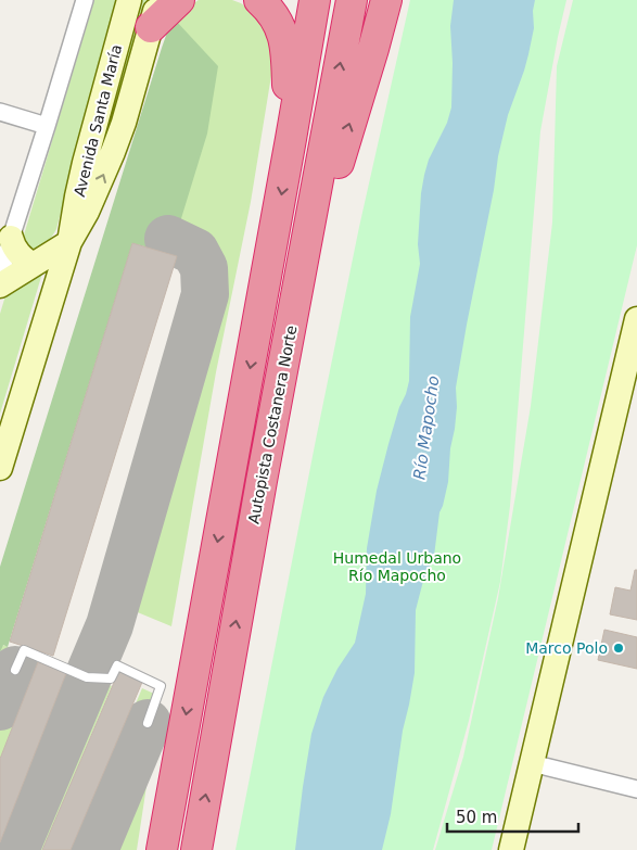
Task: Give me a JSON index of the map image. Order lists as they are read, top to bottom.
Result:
{
  "streets": {
    "highway": ["Autopista Costanera Norte"],
    "main road": ["Avenida Santa María"]
  },
  "water": ["Río Mapocho"],
  "parks": ["Humedal Urbano Río Mapocho"],
  "places": ["Marco Polo"],
  "scale_bar": "50 m"
}
